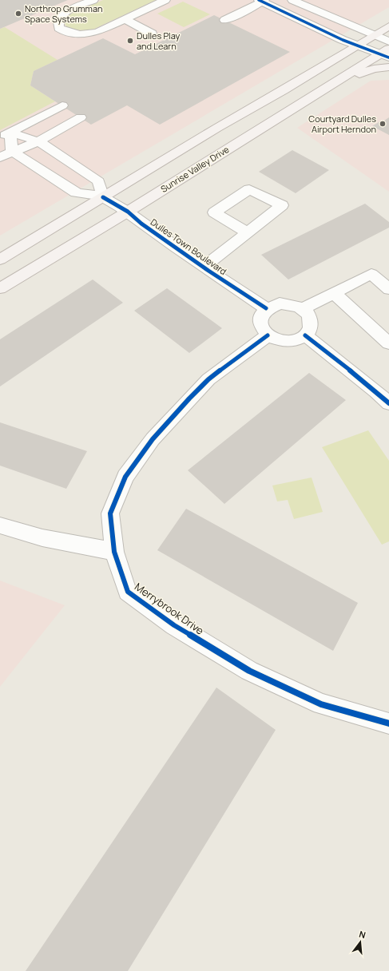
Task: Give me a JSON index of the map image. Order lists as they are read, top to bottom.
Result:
{
  "streets": {
    "main road": ["Sunrise Valley Drive"],
    "street": ["Dulles Town Boulevard", "Merrybrook Drive"]
  },
  "crossings": [
    ["Sunrise Valley Drive", "Dulles Town Boulevard"],
    ["Dulles Town Boulevard", "Merrybrook Drive"]
  ],
  "places": ["Northrop Grumman Space Systems", "Dulles Play and Learn", "Courtyard Dulles Airport Herndon"],
  "north": "top"
}
